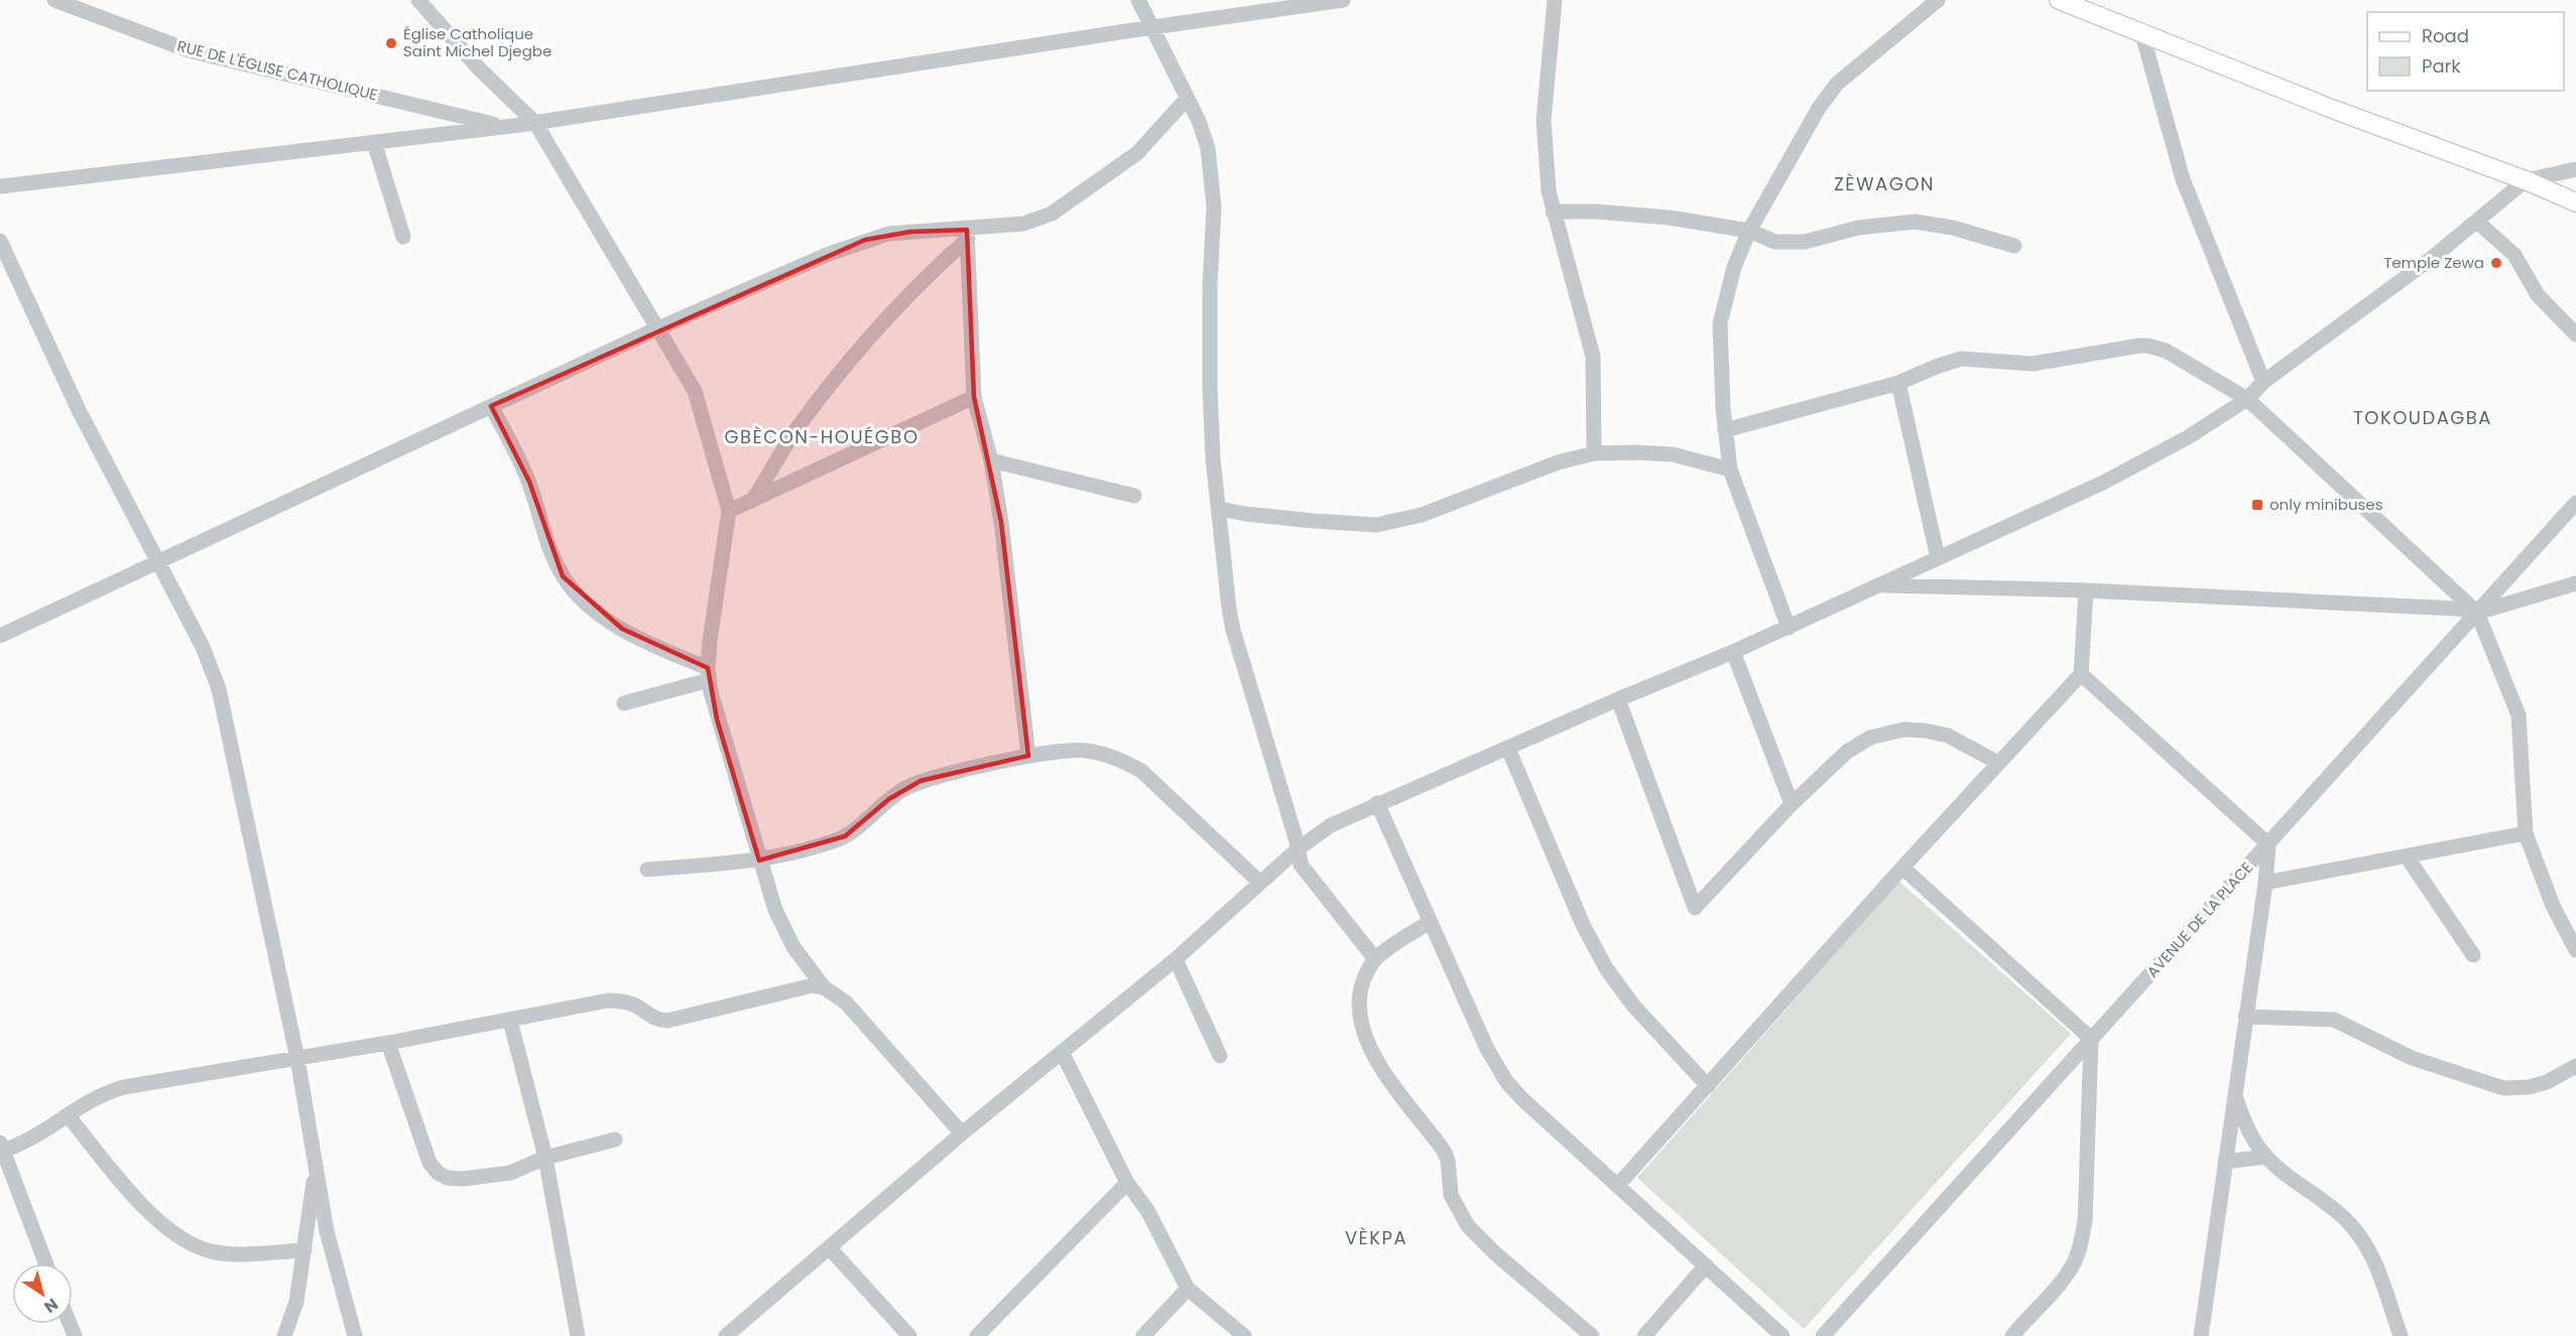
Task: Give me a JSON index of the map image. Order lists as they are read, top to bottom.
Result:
{
  "streets": {
    "street": ["RUE DE L'ÉGLISE CATHOLIQUE", "AVENUE DE LA PLACE"]
  },
  "districts": [
    "ZÈWAGON",
    "TOKOUDAGBA",
    "GBÈCON-HOUÉGBO",
    "VÈKPA"
  ],
  "places": {
    "other": ["Église Catholique Saint Michel Djegbe", "Temple Zewa"],
    "transit": ["only minibuses"]
  },
  "legend": ["Road", "Park"],
  "north": "bottom right"
}
